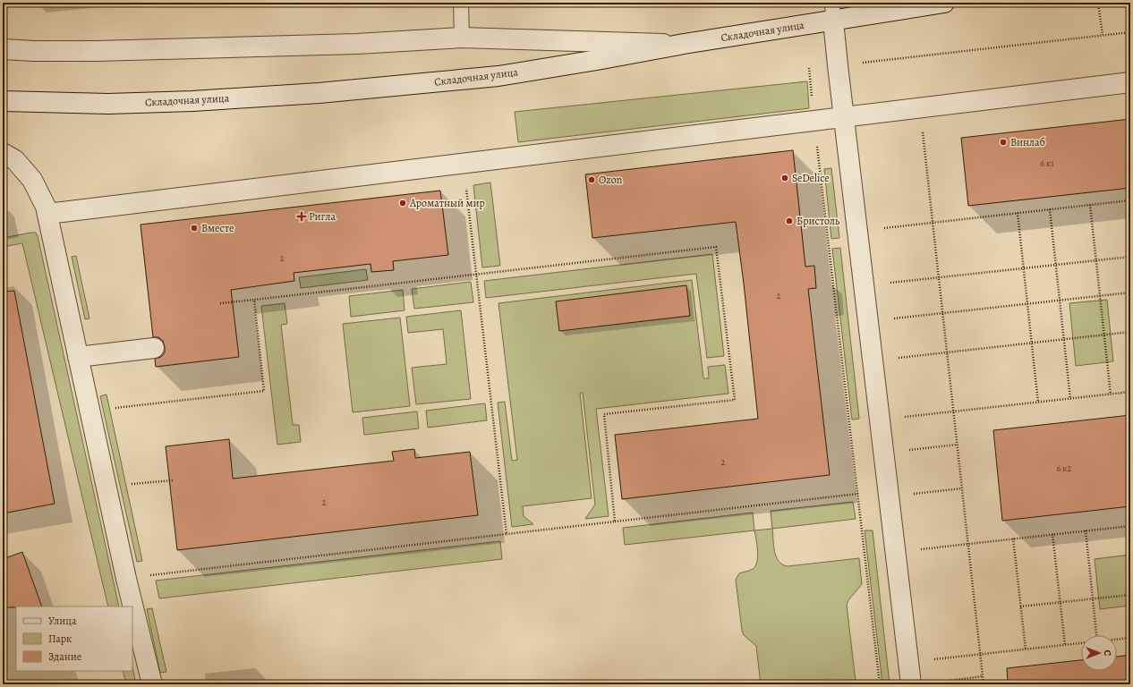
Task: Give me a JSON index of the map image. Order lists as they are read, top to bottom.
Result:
{
  "streets": {
    "street": ["Складочная улица"]
  },
  "places": {
    "other": [
      "Винлаб",
      "SeDelice",
      "Ozon",
      "Ароматный мир",
      "Бристоль",
      "Вместе"
    ],
    "health": ["Ригла"]
  },
  "house_numbers": [
    "6 к1",
    "2",
    "2",
    "2",
    "6 к2",
    "2"
  ],
  "legend": ["Улица", "Парк", "Здание"],
  "north": "right"
}
